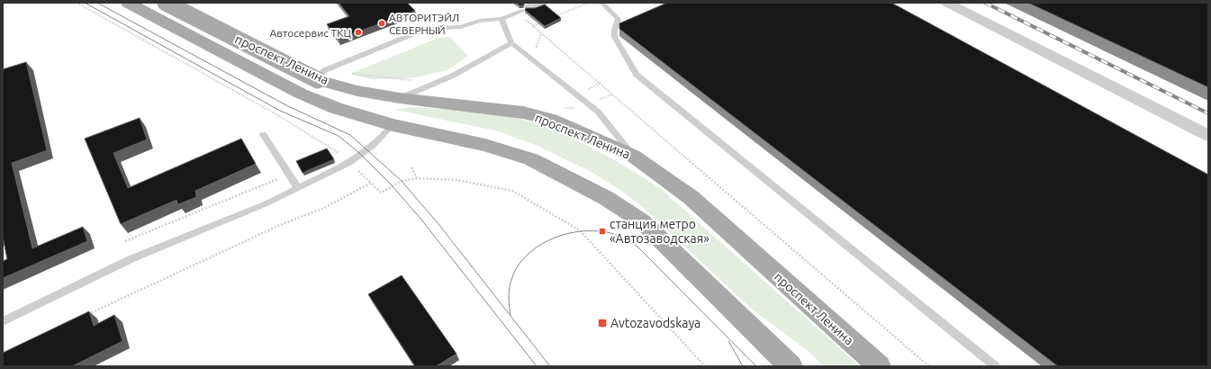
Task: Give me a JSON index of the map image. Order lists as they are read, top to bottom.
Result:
{
  "streets": {
    "main road": ["проспект Ленина"]
  },
  "places": {
    "other": ["АВТОРИТЭЙЛ СЕВЕРНЫЙ", "Автосервис ТКЦ"],
    "transit": ["станция метро «Автозаводская»", "Avtozavodskaya"]
  }
}
